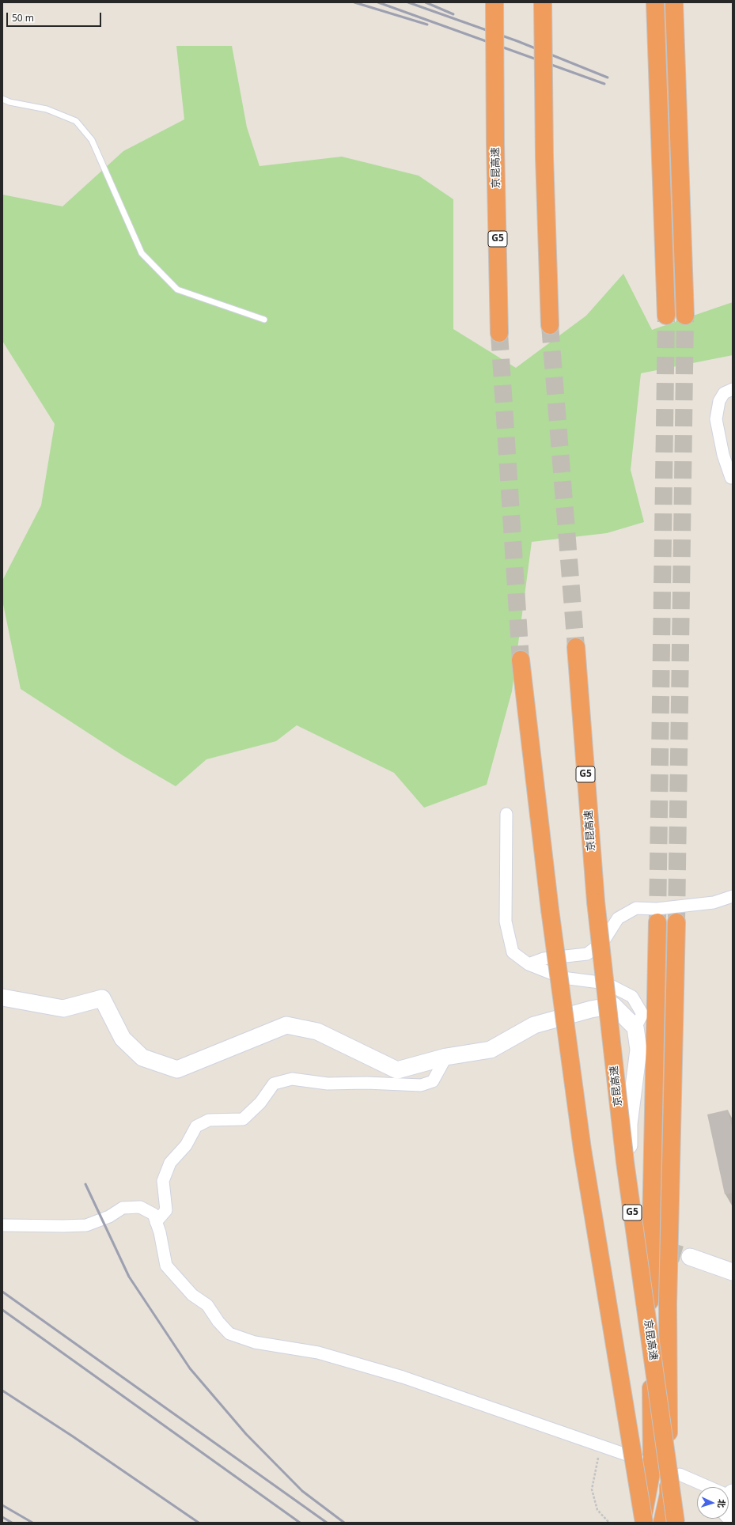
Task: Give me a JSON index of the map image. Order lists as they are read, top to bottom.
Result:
{
  "streets": {
    "highway": ["京昆高速", "G5"]
  },
  "scale_bar": "50 m",
  "north": "right"
}
